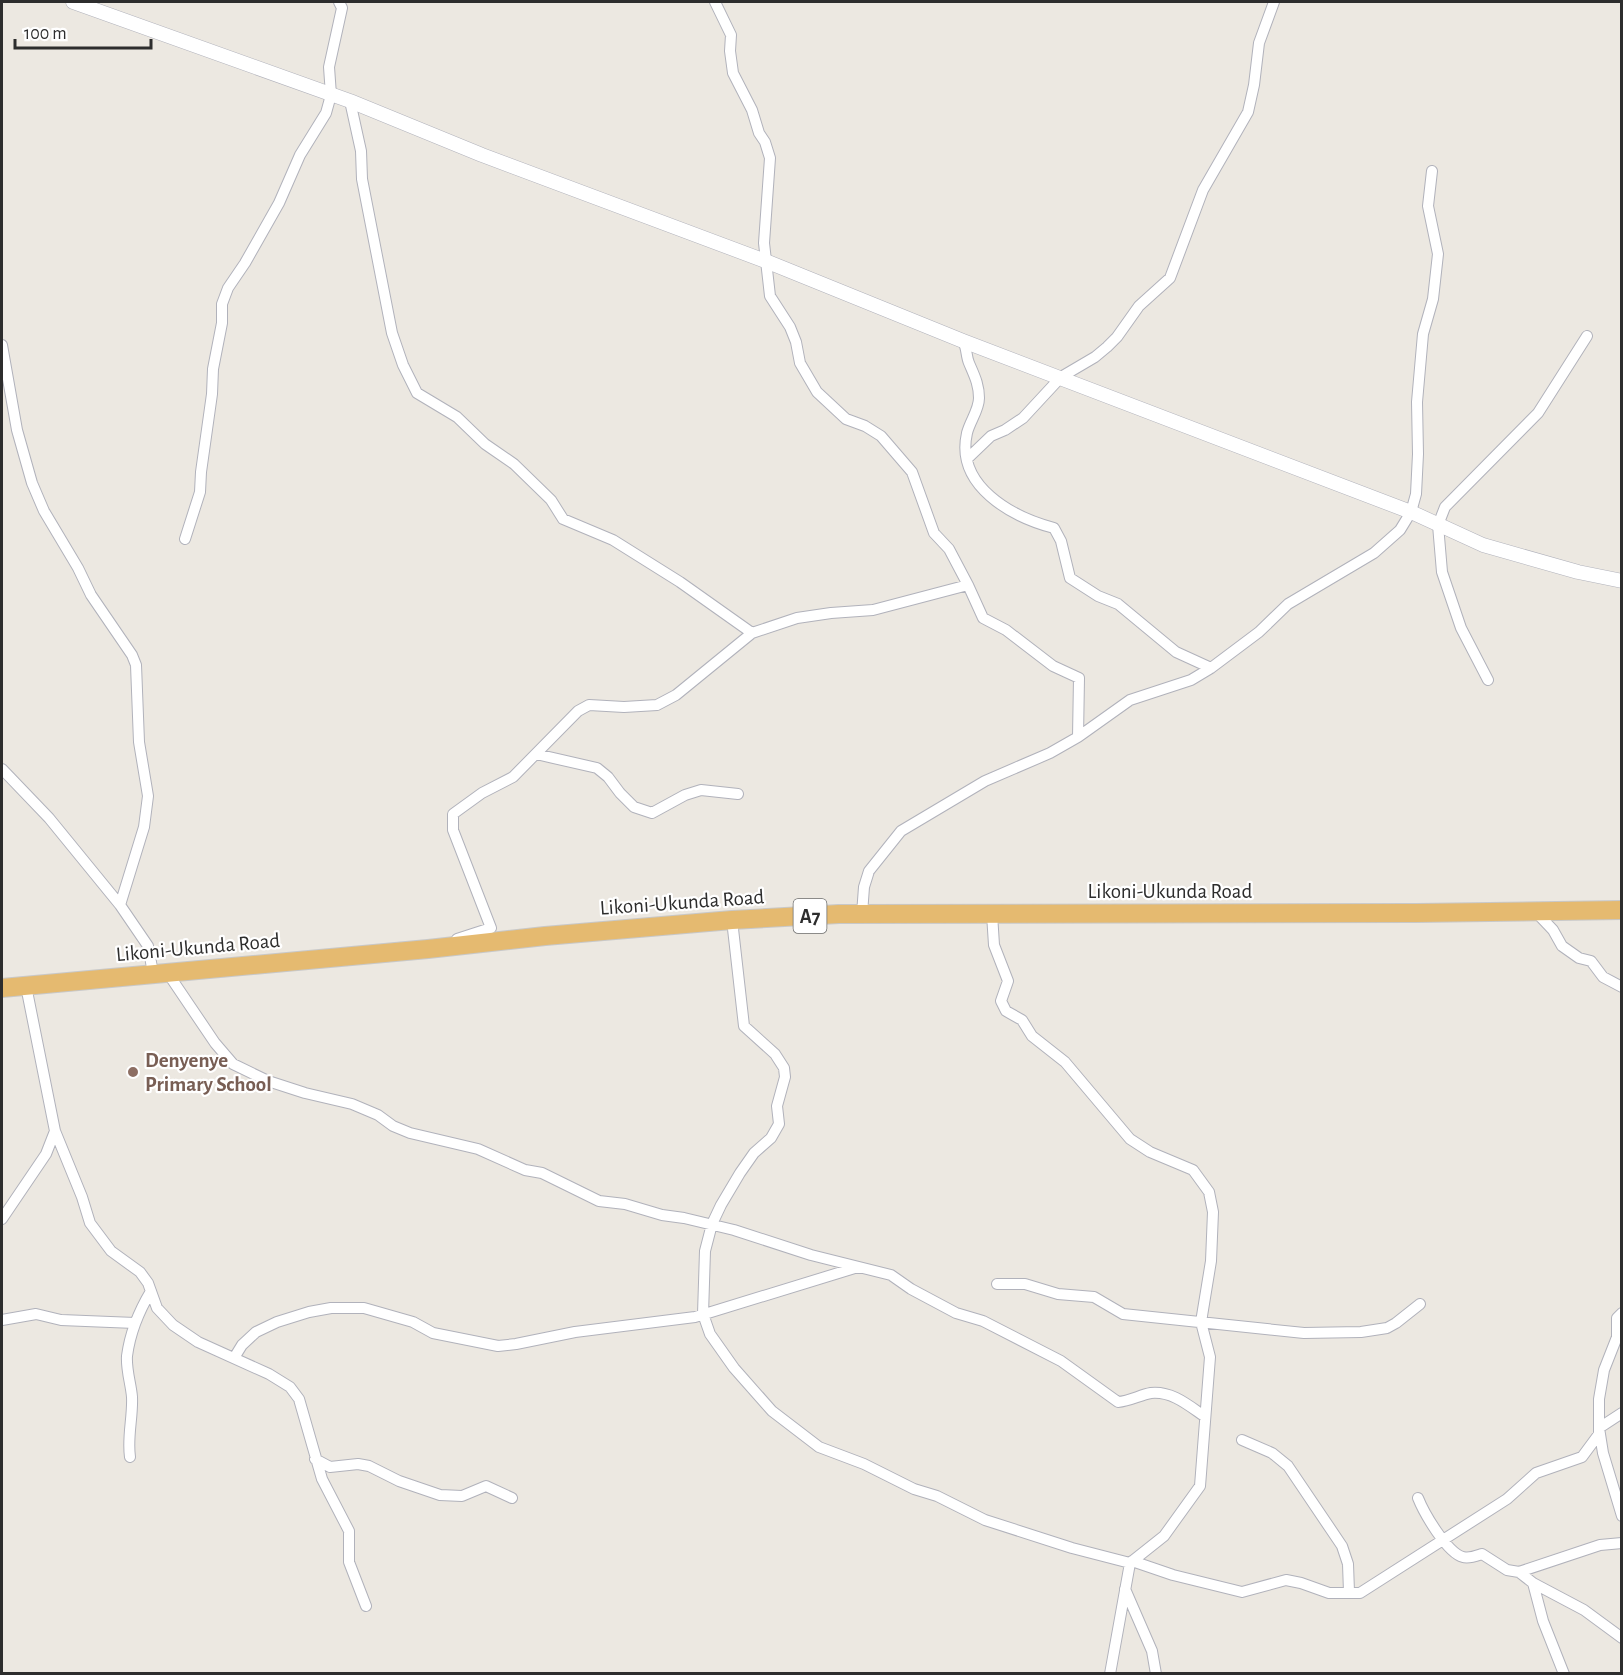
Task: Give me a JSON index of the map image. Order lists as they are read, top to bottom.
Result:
{
  "streets": {
    "highway": ["Likoni-Ukunda Road", "A7"]
  },
  "places": ["Denyenye Primary School"],
  "scale_bar": "100 m"
}
